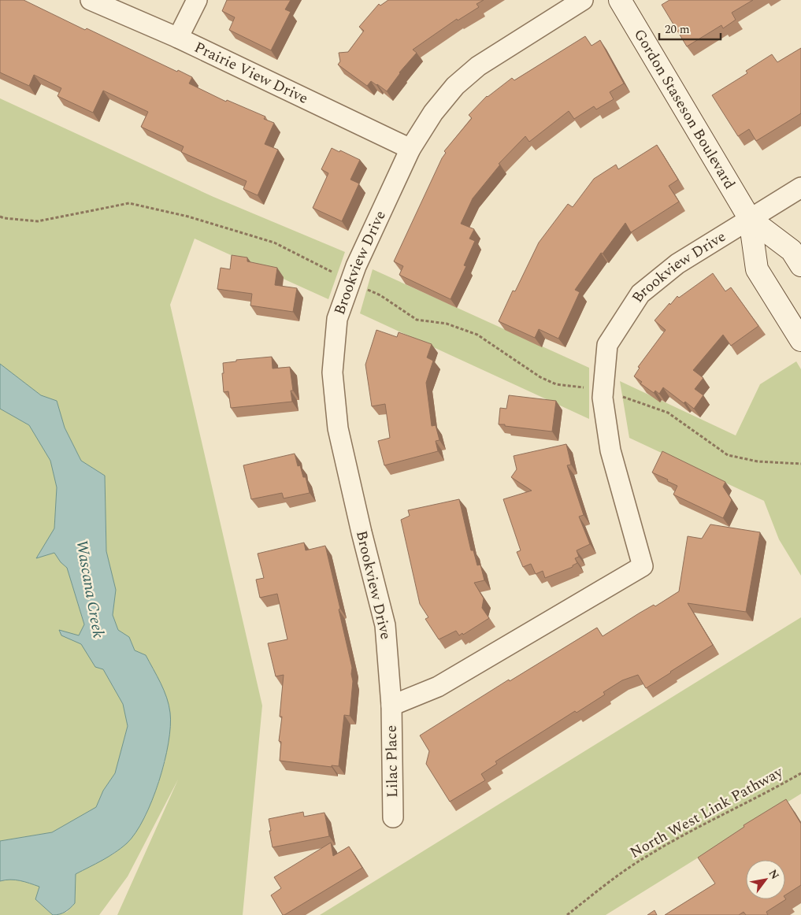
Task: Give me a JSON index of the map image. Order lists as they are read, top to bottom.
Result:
{
  "streets": {
    "street": [
      "Prairie View Drive",
      "Gordon Staseson Boulevard",
      "Brookview Drive",
      "Lilac Place"
    ],
    "path": ["North West Link Pathway"]
  },
  "crossings": [
    ["Prairie View Drive", "Brookview Drive"],
    ["Gordon Staseson Boulevard", "Brookview Drive"],
    ["Brookview Drive", "Lilac Place"]
  ],
  "water": ["Wascana Creek"],
  "scale_bar": "20 m",
  "north": "top right"
}
